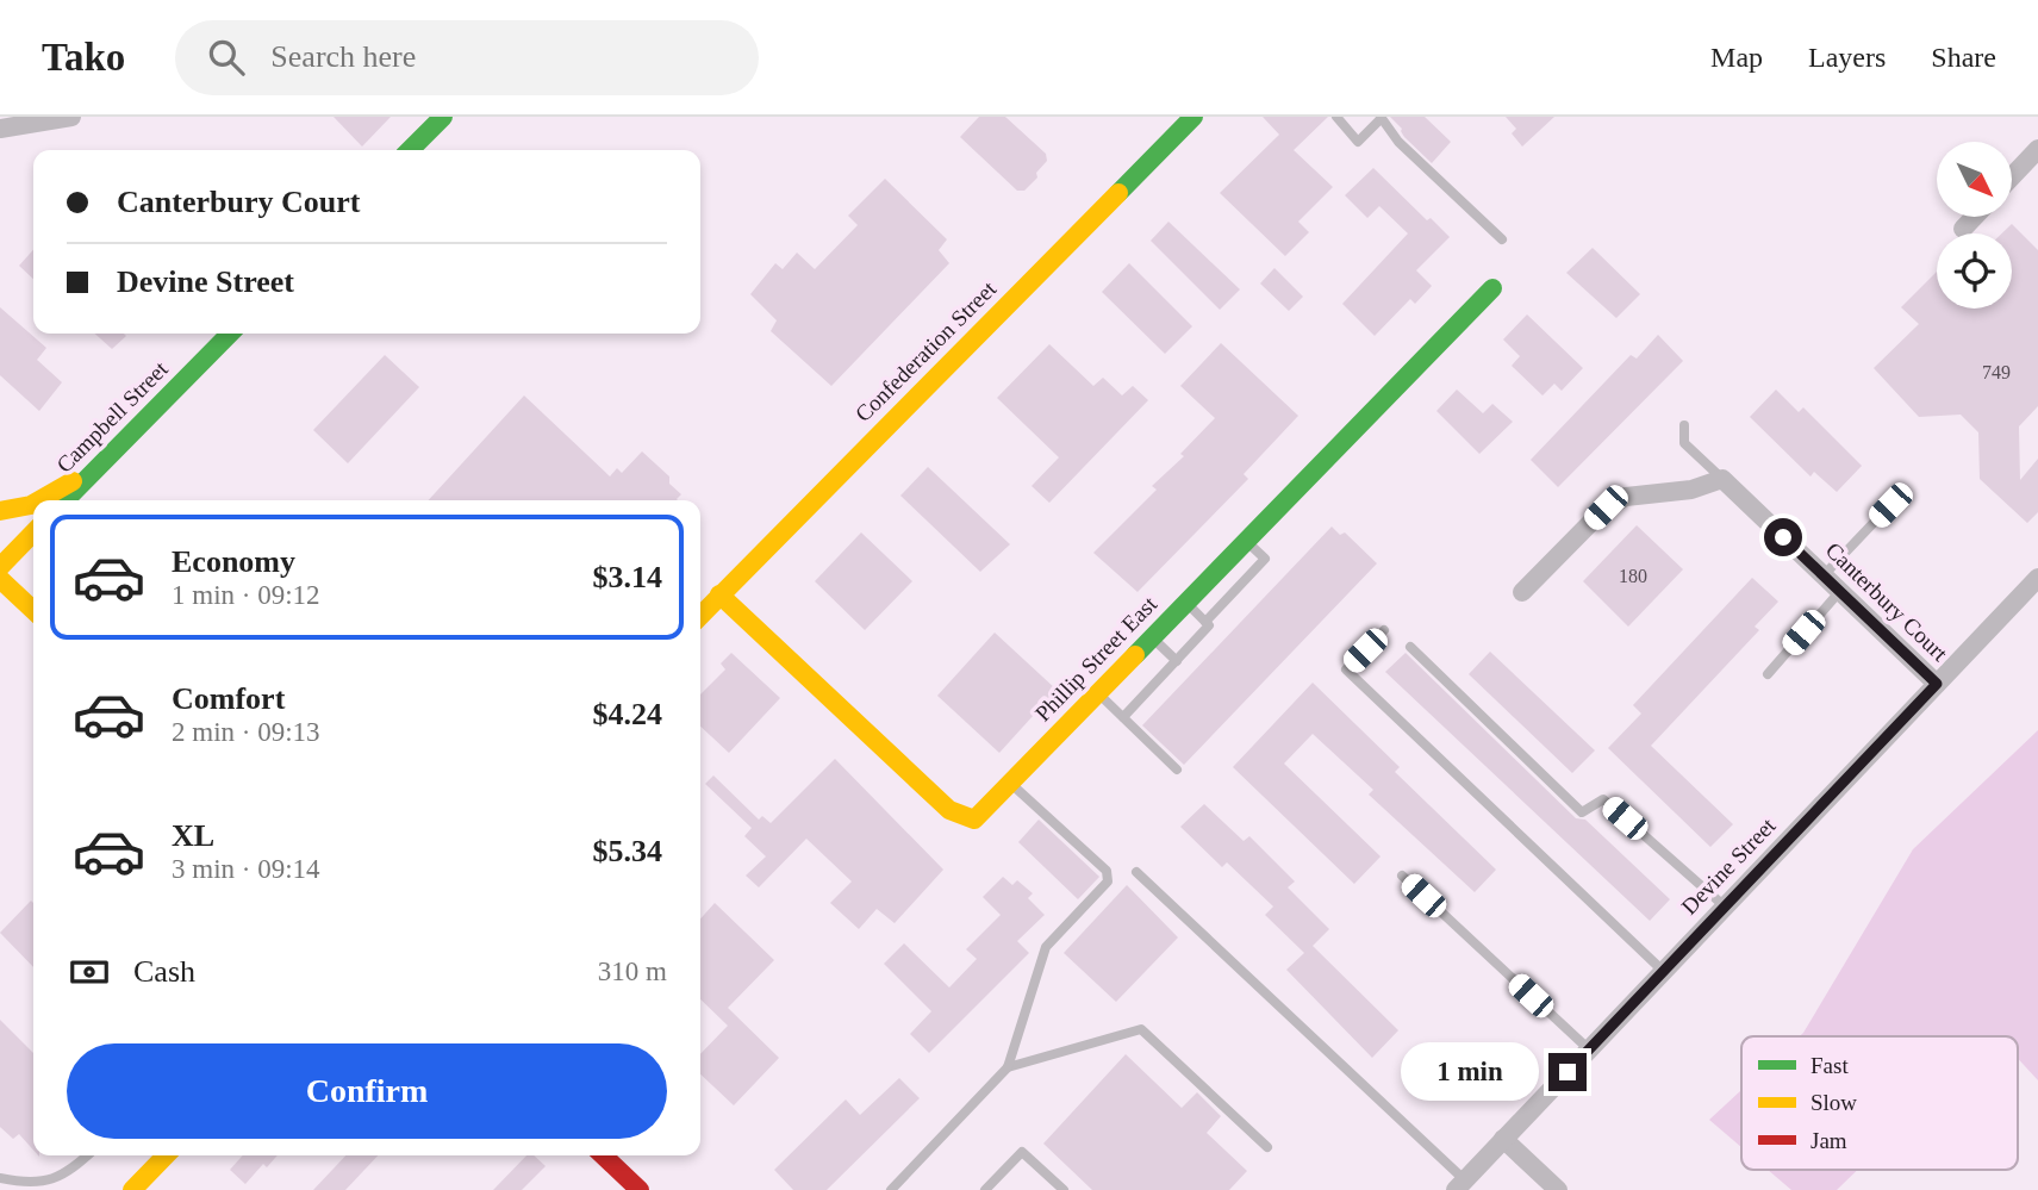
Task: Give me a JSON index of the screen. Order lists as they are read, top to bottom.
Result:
{
  "streets": {
    "street": [
      "Confederation Street",
      "Campbell Street",
      "Canterbury Court",
      "Phillip Street East",
      "Devine Street"
    ]
  },
  "crossings": [
    ["Confederation Street", "Phillip Street East"],
    ["Canterbury Court", "Devine Street"]
  ],
  "house_numbers": ["749", "180"],
  "legend": ["Fast", "Slow", "Jam"],
  "north": "bottom right",
  "page": {
    "header": "Tako",
    "search": "Search here",
    "nav": ["Map", "Layers", "Share"],
    "banner": ["Canterbury Court", "Devine Street"],
    "list": [
      {
        "name": "Economy",
        "note": "1 min · 09:12",
        "value": "$3.14"
      },
      {
        "name": "Comfort",
        "note": "2 min · 09:13",
        "value": "$4.24"
      },
      {
        "name": "XL",
        "note": "3 min · 09:14",
        "value": "$5.34"
      }
    ],
    "pay": ["Cash", "310 m"],
    "buttons": "Confirm",
    "bubble": "1 min"
  }
}
